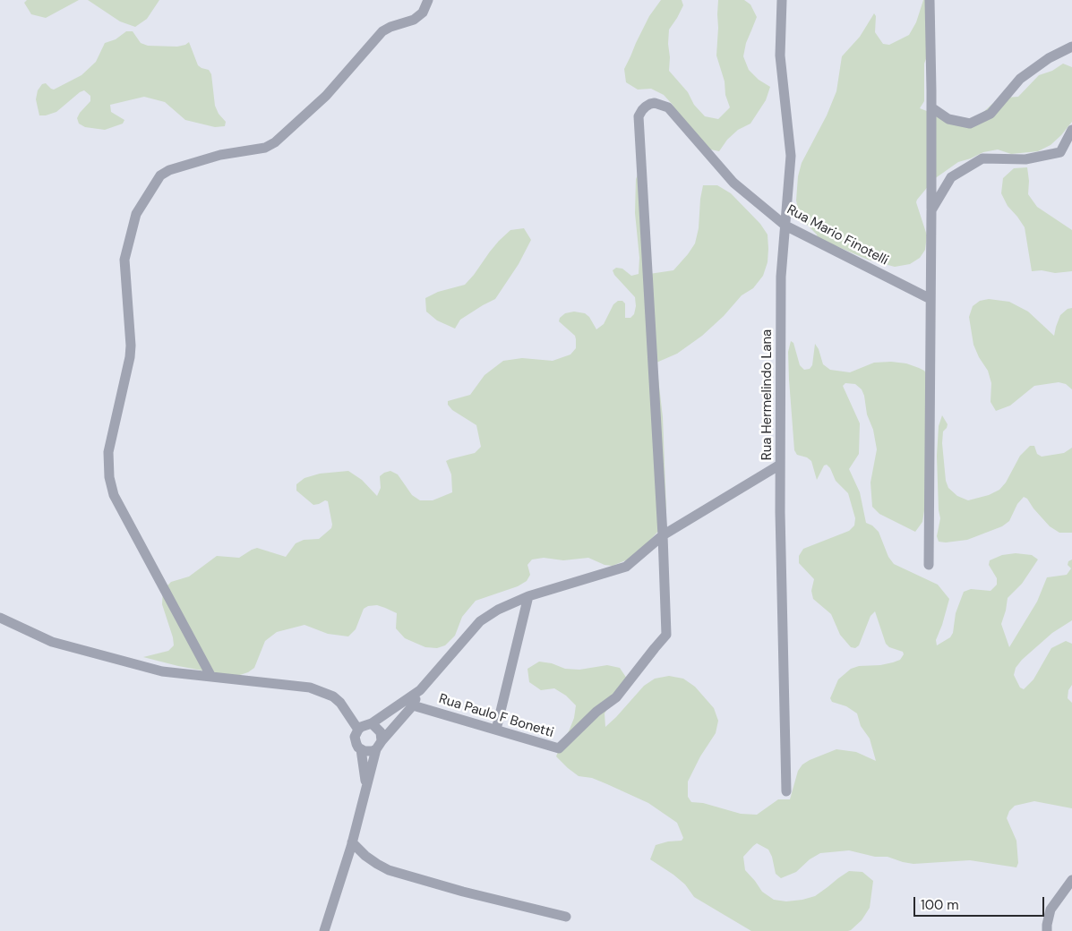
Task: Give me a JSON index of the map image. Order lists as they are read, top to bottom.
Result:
{
  "streets": {
    "street": ["Rua Mario Finotelli", "Rua Hermelindo Lana", "Rua Paulo F Bonetti"]
  },
  "crossings": [
    ["Rua Mario Finotelli", "Rua Hermelindo Lana"],
    ["Rua Mario Finotelli", "Rua Paulo F Bonetti"]
  ],
  "scale_bar": "100 m"
}
